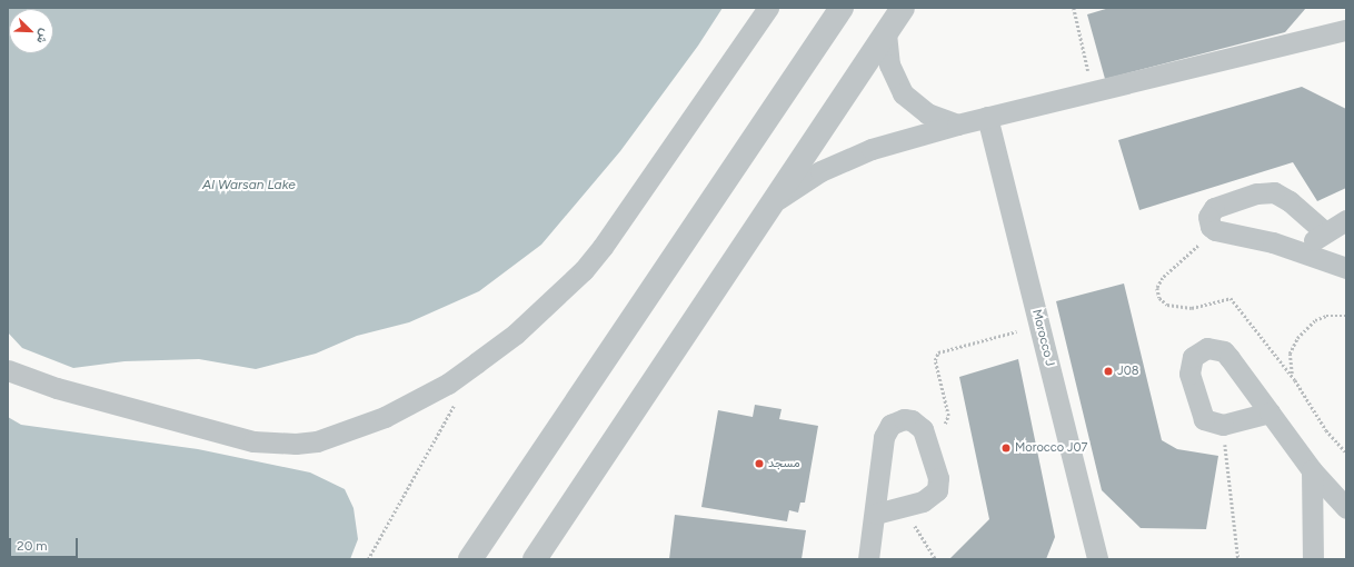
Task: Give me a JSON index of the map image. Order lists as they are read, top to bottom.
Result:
{
  "streets": {
    "street": ["Morocco J"]
  },
  "water": ["Al Warsan Lake"],
  "places": ["J08", "Morocco J07", "مسجد"],
  "scale_bar": "20 m",
  "north": "bottom right"
}
